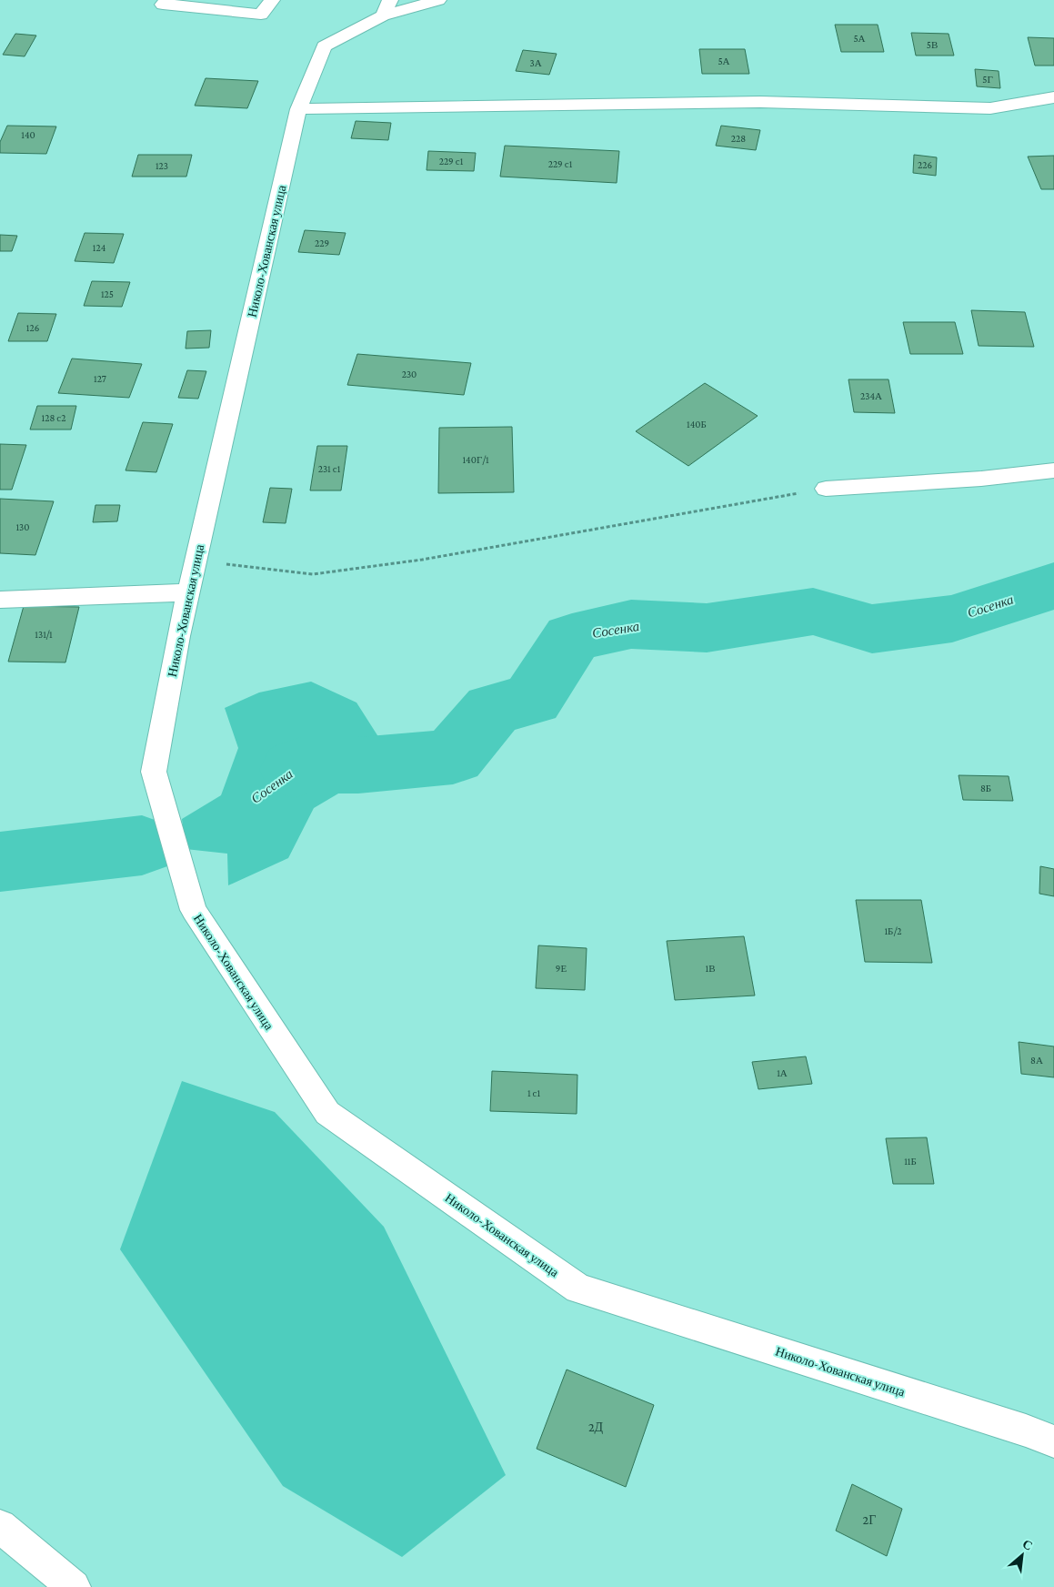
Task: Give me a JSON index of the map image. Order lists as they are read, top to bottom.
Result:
{
  "streets": {
    "street": ["Николо-Хованская улица"]
  },
  "water": ["Сосенка"],
  "house_numbers": [
    "5А",
    "5В",
    "5А",
    "3А",
    "5Г",
    "140",
    "228",
    "229 с1",
    "229 с1",
    "226",
    "123",
    "229",
    "124",
    "125",
    "126",
    "230",
    "127",
    "234А",
    "128 с2",
    "140Б",
    "140Г/1",
    "231 с1",
    "130",
    "131/1",
    "8Б",
    "1Б/2",
    "9Е",
    "1В",
    "8А",
    "1А",
    "1 с1",
    "11Б",
    "2Д",
    "2Г"
  ],
  "north": "top right"
}
